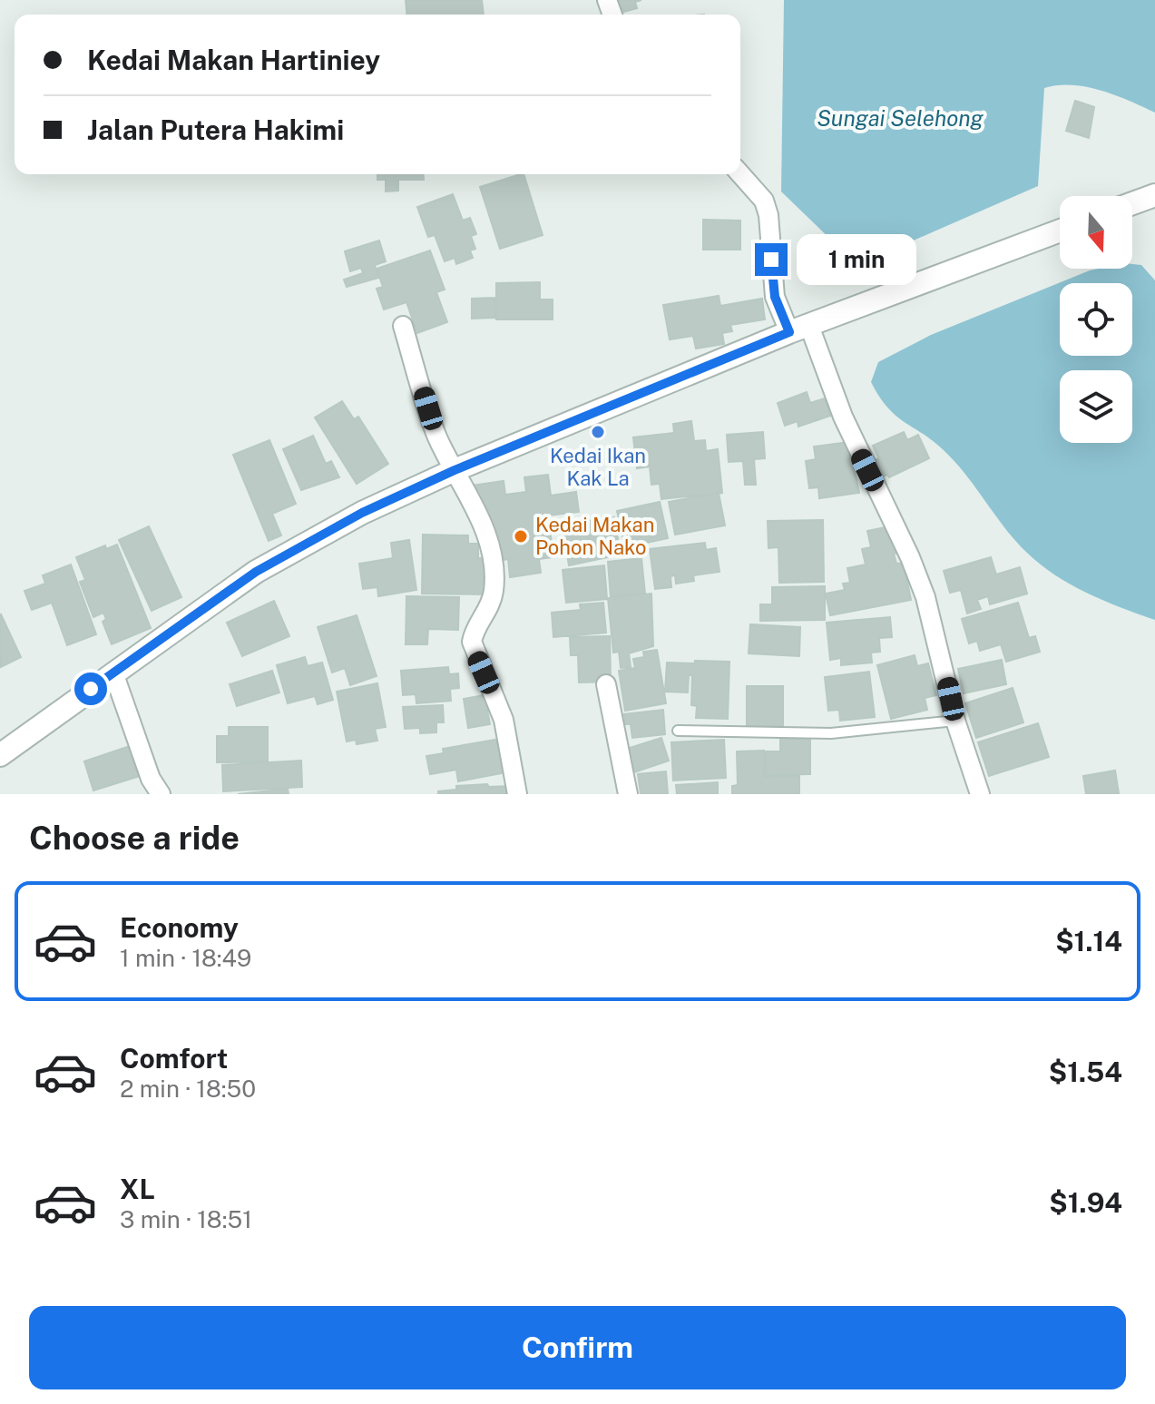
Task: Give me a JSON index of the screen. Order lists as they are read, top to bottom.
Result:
{
  "water": ["Sungai Selehong"],
  "places": ["Kedai Ikan Kak La", "Kedai Makan Pohon Nako"],
  "north": "bottom",
  "page": {
    "banner": ["Kedai Makan Hartiniey", "Jalan Putera Hakimi"],
    "bubble": "1 min",
    "heading": "Choose a ride",
    "list": [
      {
        "name": "Economy",
        "note": "1 min · 18:49",
        "value": "$1.14"
      },
      {
        "name": "Comfort",
        "note": "2 min · 18:50",
        "value": "$1.54"
      },
      {
        "name": "XL",
        "note": "3 min · 18:51",
        "value": "$1.94"
      }
    ],
    "buttons": "Confirm"
  }
}
